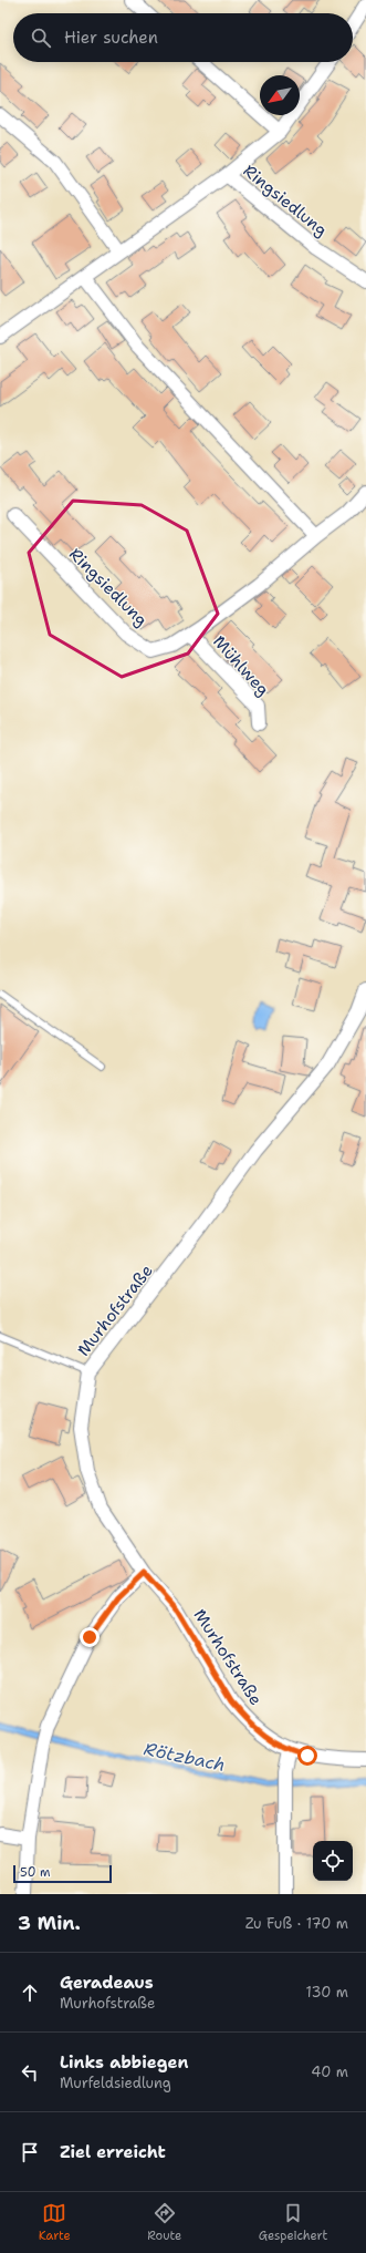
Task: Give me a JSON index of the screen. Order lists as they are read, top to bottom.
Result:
{
  "streets": {
    "street": ["Ringsiedlung", "Mühlweg", "Murhofstraße"]
  },
  "crossings": [
    ["Ringsiedlung", "Mühlweg"]
  ],
  "water": ["Rötzbach"],
  "scale_bar": "50 m",
  "north": "bottom left",
  "page": {
    "search": "Hier suchen",
    "scale": "50 m",
    "heading": ["3 Min.", "Zu Fuß · 170 m"],
    "list": [
      ["Geradeaus", "Murhofstraße", "130 m"],
      ["Links abbiegen", "Murfeldsiedlung", "40 m"],
      "Ziel erreicht"
    ],
    "nav": ["Karte", "Route", "Gespeichert"]
  }
}
